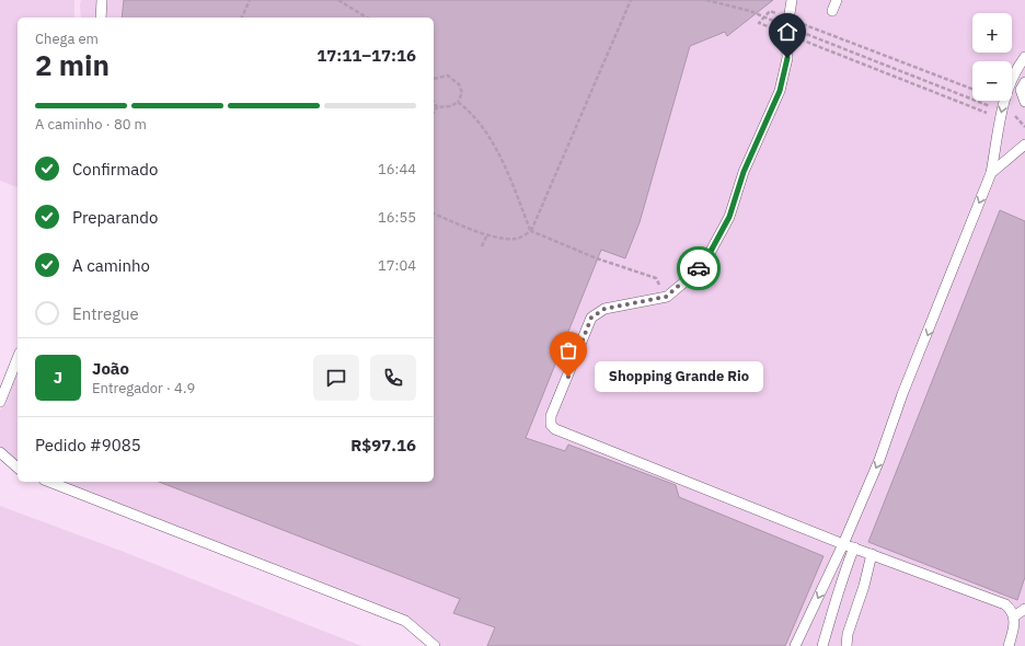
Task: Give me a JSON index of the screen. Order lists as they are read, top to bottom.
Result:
{
  "places": ["Shopping Grande Rio"],
  "page": {
    "map_buttons": ["+", "−"],
    "heading": ["2 min", "Chega em", "17:11–17:16"],
    "panel": [
      "João",
      "Entregador · 4.9",
      "Pedido #9085",
      "R$97.16"
    ],
    "bar": "A caminho · 80 m",
    "list": [
      ["Confirmado", "16:44"],
      ["Preparando", "16:55"],
      ["A caminho", "17:04"],
      "Entregue"
    ],
    "round": "J",
    "bubble": "Shopping Grande Rio"
  }
}
